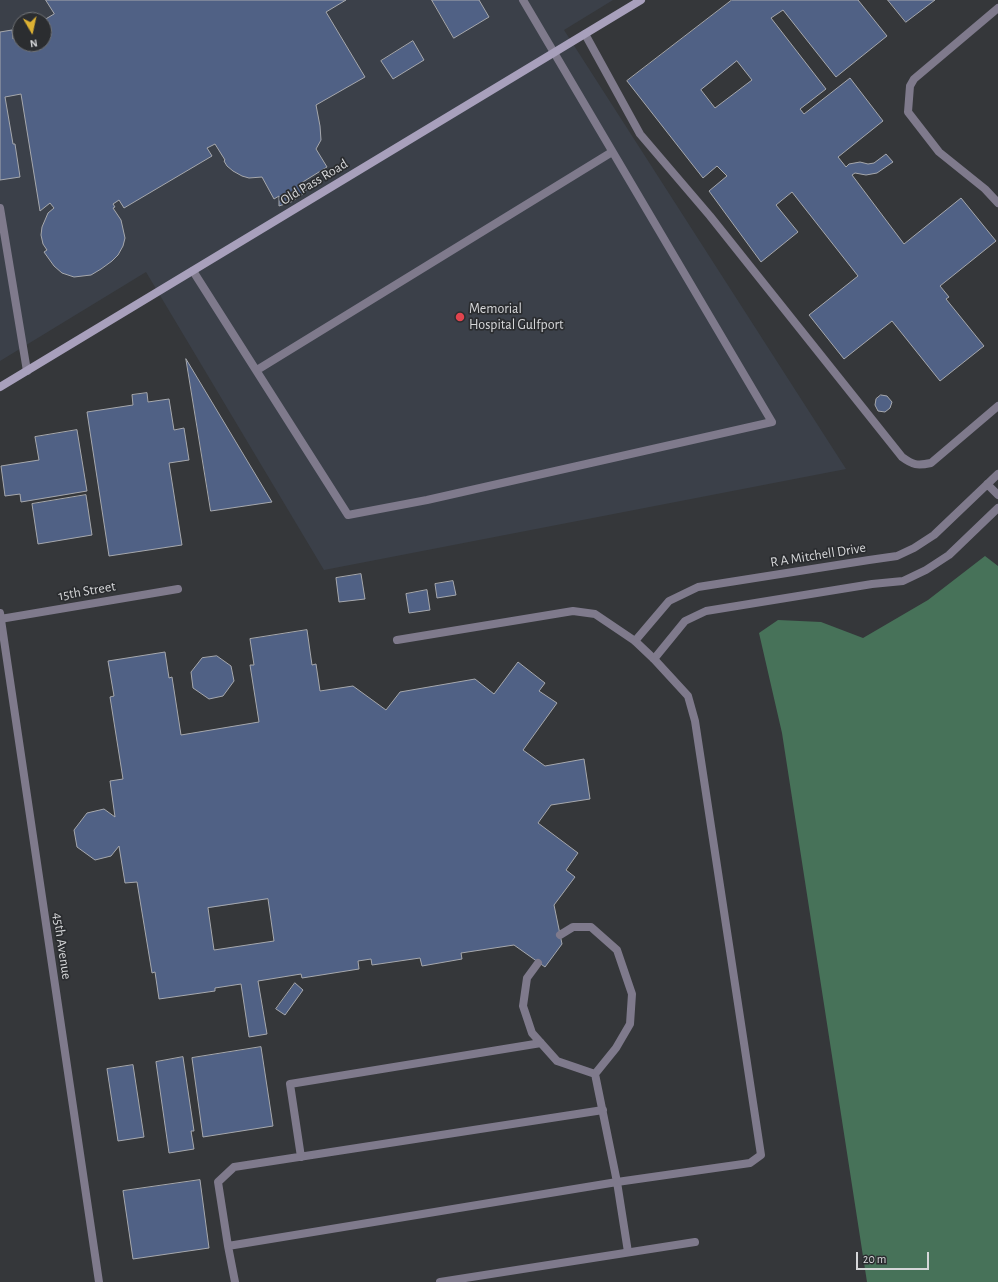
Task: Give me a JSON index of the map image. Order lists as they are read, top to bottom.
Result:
{
  "streets": {
    "main road": ["Old Pass Road"],
    "street": ["R A Mitchell Drive", "15th Street", "45th Avenue"]
  },
  "crossings": [
    ["15th Street", "45th Avenue"]
  ],
  "places": ["Memorial Hospital Gulfport"],
  "scale_bar": "20 m",
  "north": "bottom"
}
